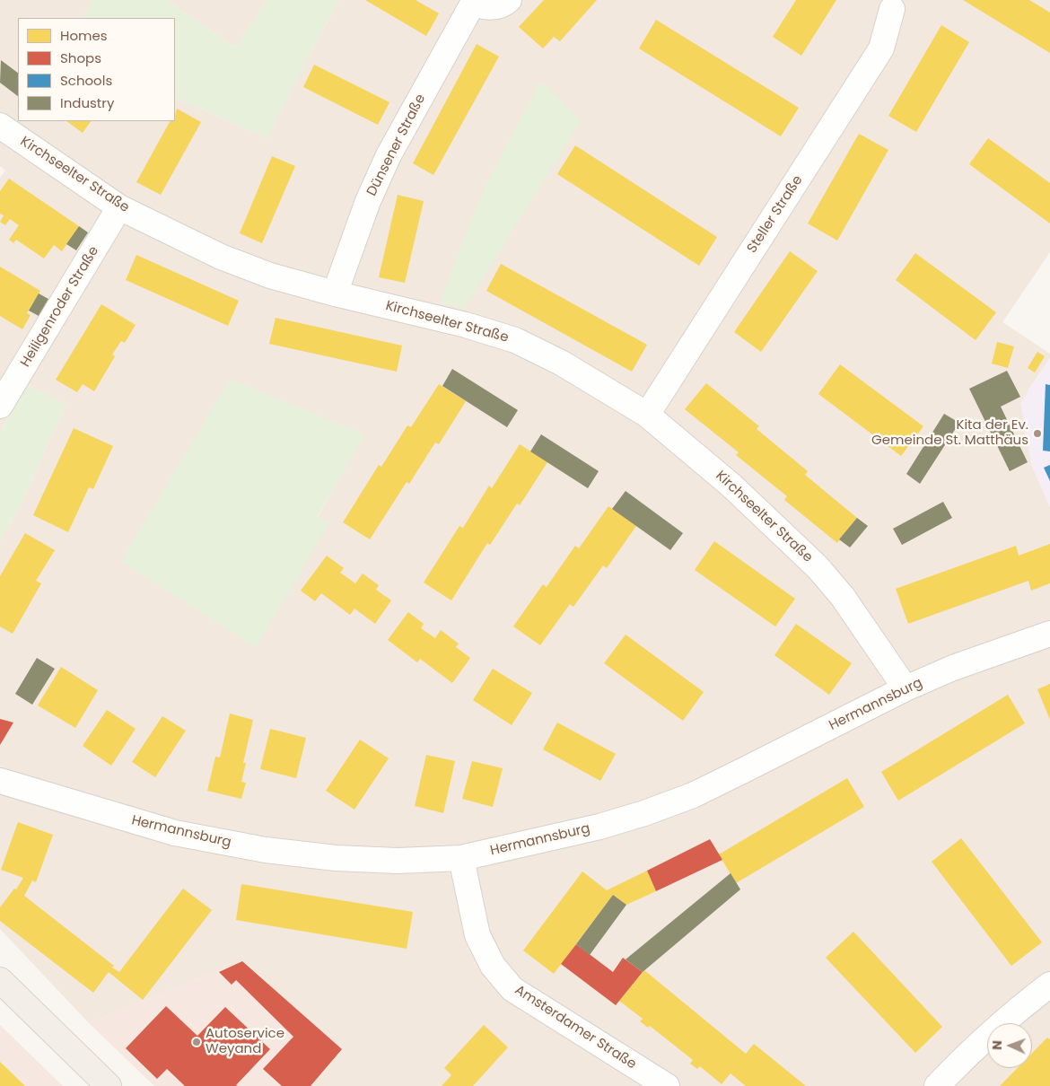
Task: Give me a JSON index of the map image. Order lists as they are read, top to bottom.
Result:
{
  "streets": {
    "street": [
      "Dünsener Straße",
      "Kirchseelter Straße",
      "Steller Straße",
      "Heiligenroder Straße",
      "Hermannsburg",
      "Amsterdamer Straße"
    ]
  },
  "crossings": [
    ["Dünsener Straße", "Kirchseelter Straße"],
    ["Kirchseelter Straße", "Steller Straße"],
    ["Kirchseelter Straße", "Heiligenroder Straße"],
    ["Kirchseelter Straße", "Hermannsburg"],
    ["Hermannsburg", "Amsterdamer Straße"]
  ],
  "places": ["Kita der Ev. Gemeinde St. Matthäus", "Autoservice Weyand"],
  "legend": [
    "Homes",
    "Shops",
    "Schools",
    "Industry"
  ],
  "north": "left"
}
